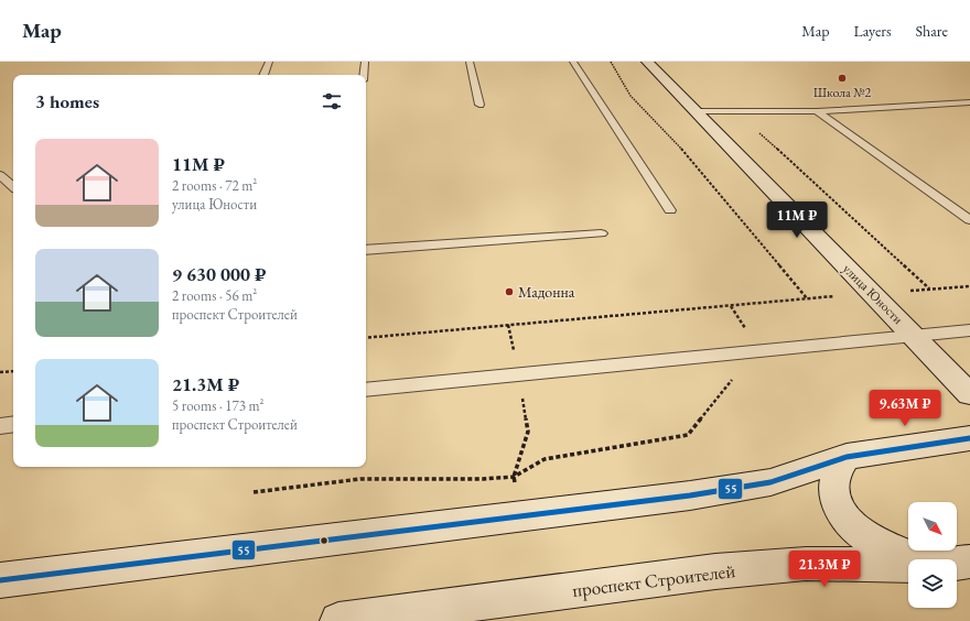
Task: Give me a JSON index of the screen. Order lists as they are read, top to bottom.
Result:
{
  "streets": {
    "main road": ["улица Юности", "проспект Строителей"]
  },
  "places": ["Школа №2", "Мадонна"],
  "lines": ["transit line 55"],
  "north": "bottom right",
  "page": {
    "header": "Map",
    "nav": ["Map", "Layers", "Share"],
    "heading": "3 homes",
    "list": [
      {
        "name": "11M ₽",
        "note": "2 rooms · 72 m² · улица Юности"
      },
      {
        "name": "9 630 000 ₽",
        "note": "2 rooms · 56 m² · проспект Строителей"
      },
      {
        "name": "21.3M ₽",
        "note": "5 rooms · 173 m² · проспект Строителей"
      }
    ],
    "price": ["11M ₽", "9.63M ₽", "21.3M ₽"]
  }
}
